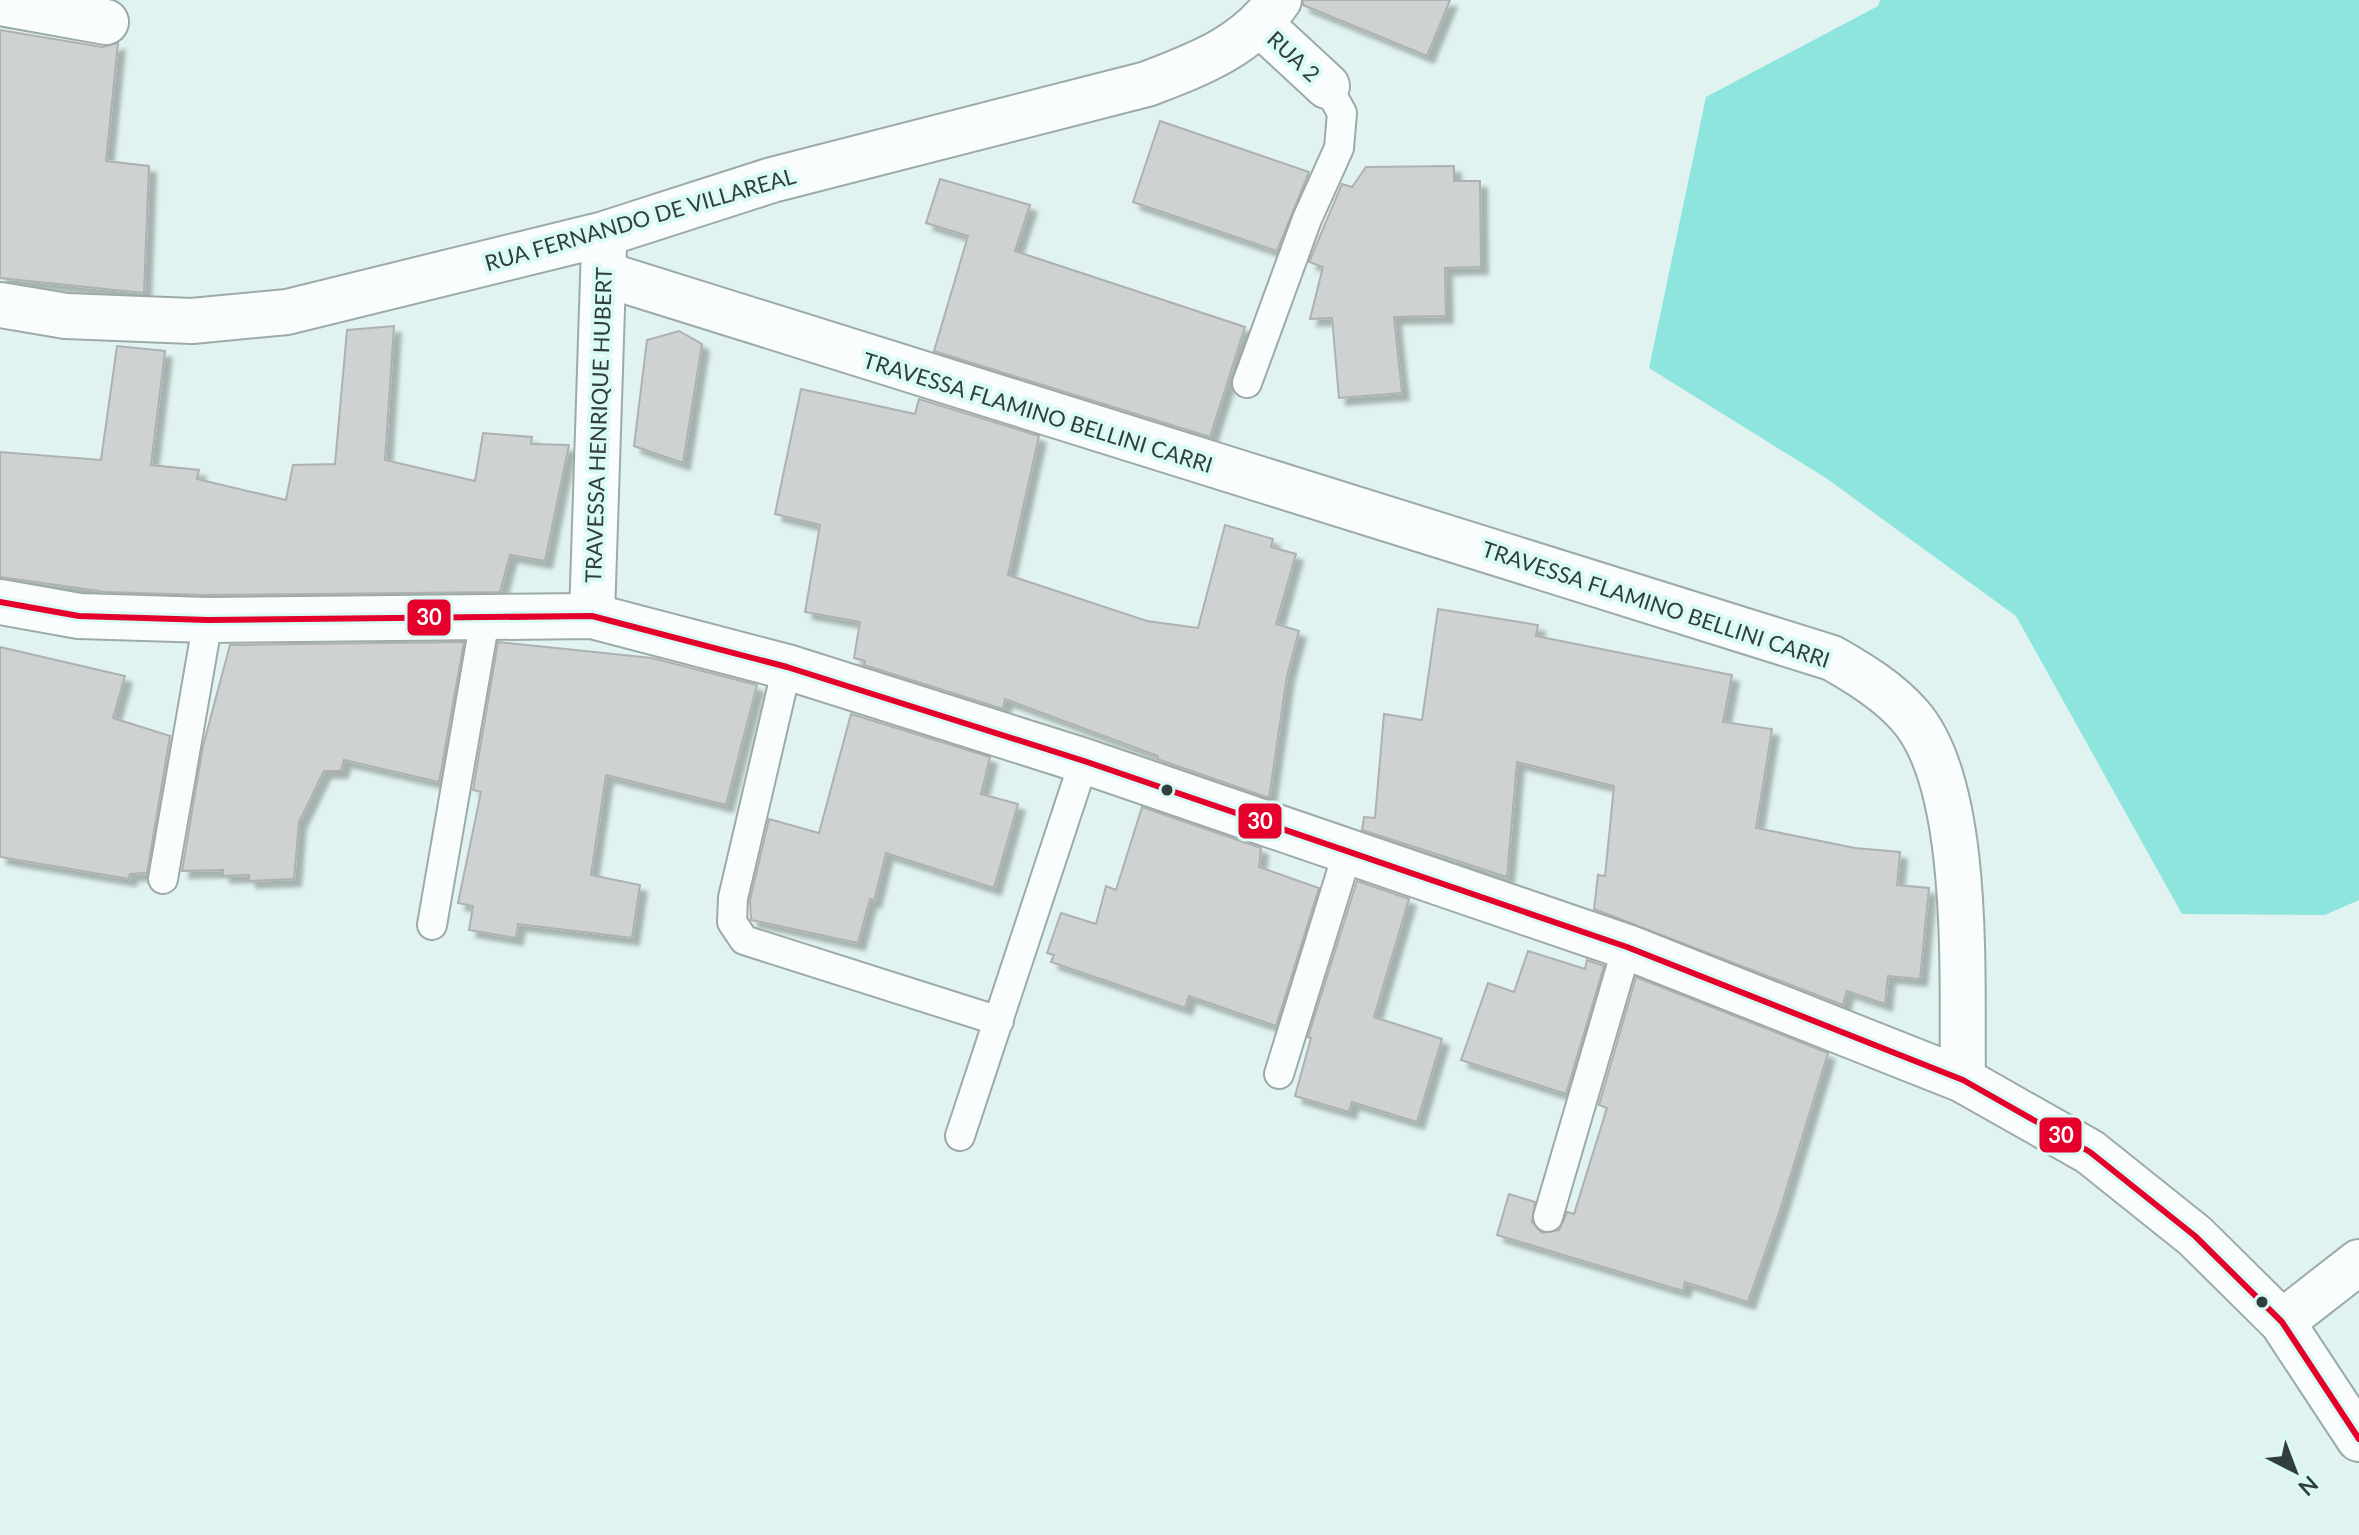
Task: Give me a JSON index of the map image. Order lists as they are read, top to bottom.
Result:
{
  "streets": {
    "street": [
      "RUA 2",
      "RUA FERNANDO DE VILLAREAL",
      "TRAVESSA FLAMINO BELLINI CARRI",
      "TRAVESSA HENRIQUE HUBERT"
    ]
  },
  "crossings": [
    ["RUA 2", "RUA FERNANDO DE VILLAREAL"],
    ["RUA FERNANDO DE VILLAREAL", "TRAVESSA FLAMINO BELLINI CARRI"],
    ["RUA FERNANDO DE VILLAREAL", "TRAVESSA HENRIQUE HUBERT"],
    ["TRAVESSA FLAMINO BELLINI CARRI", "TRAVESSA HENRIQUE HUBERT"]
  ],
  "lines": ["transit line 30"],
  "north": "bottom right"
}
